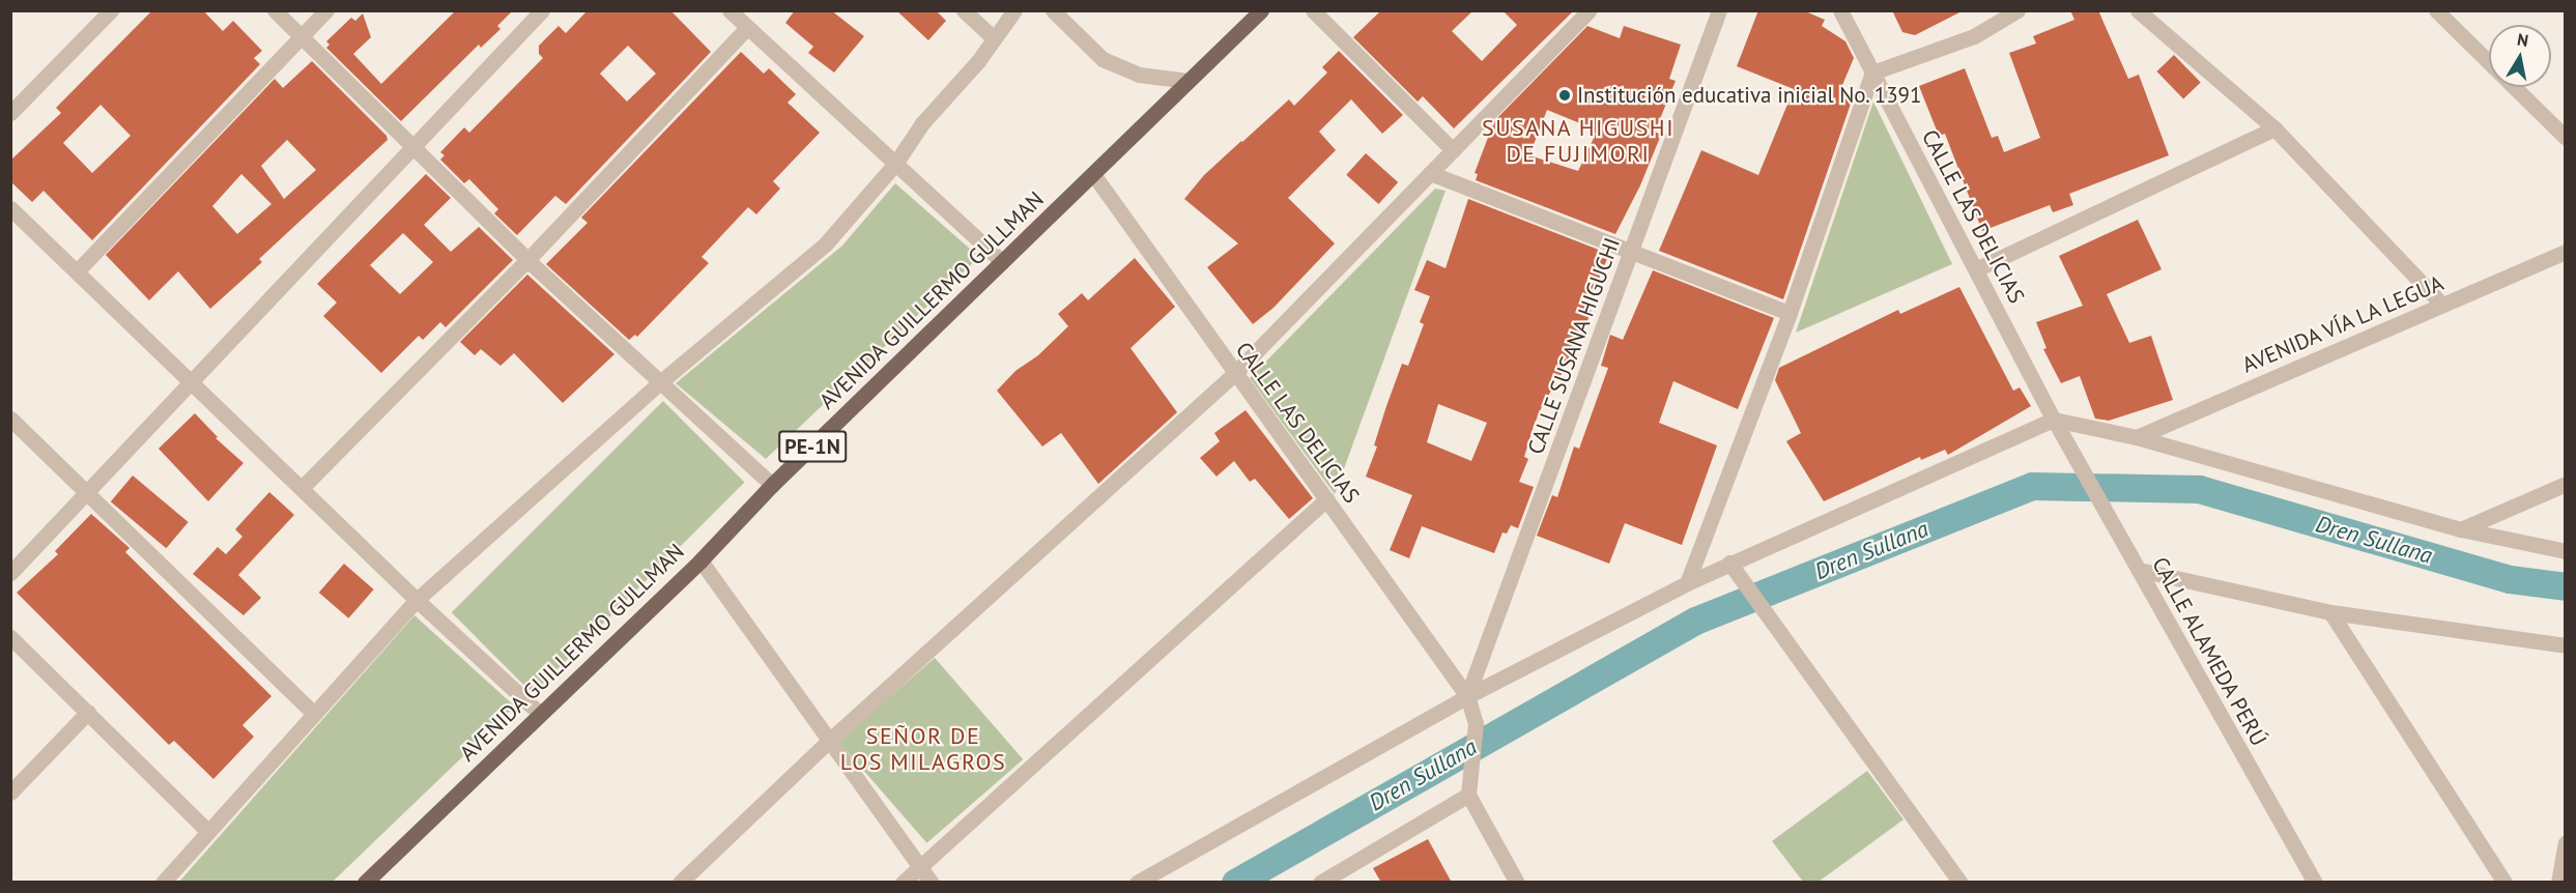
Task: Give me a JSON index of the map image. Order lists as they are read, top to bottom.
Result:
{
  "streets": {
    "main road": ["AVENIDA GUILLERMO GULLMAN", "PE-1N"],
    "street": [
      "CALLE LAS DELICIAS",
      "AVENIDA VÍA LA LEGUA",
      "CALLE SUSANA HIGUCHI",
      "CALLE ALAMEDA PERÚ"
    ]
  },
  "crossings": [
    ["CALLE LAS DELICIAS", "AVENIDA GUILLERMO GULLMAN"],
    ["CALLE LAS DELICIAS", "CALLE SUSANA HIGUCHI"],
    ["CALLE LAS DELICIAS", "CALLE ALAMEDA PERÚ"]
  ],
  "districts": ["SUSANA HIGUSHI DE FUJIMORI", "SEÑOR DE LOS MILAGROS"],
  "water": ["Dren Sullana"],
  "places": ["Institución educativa inicial No. 1391"],
  "north": "top"
}
